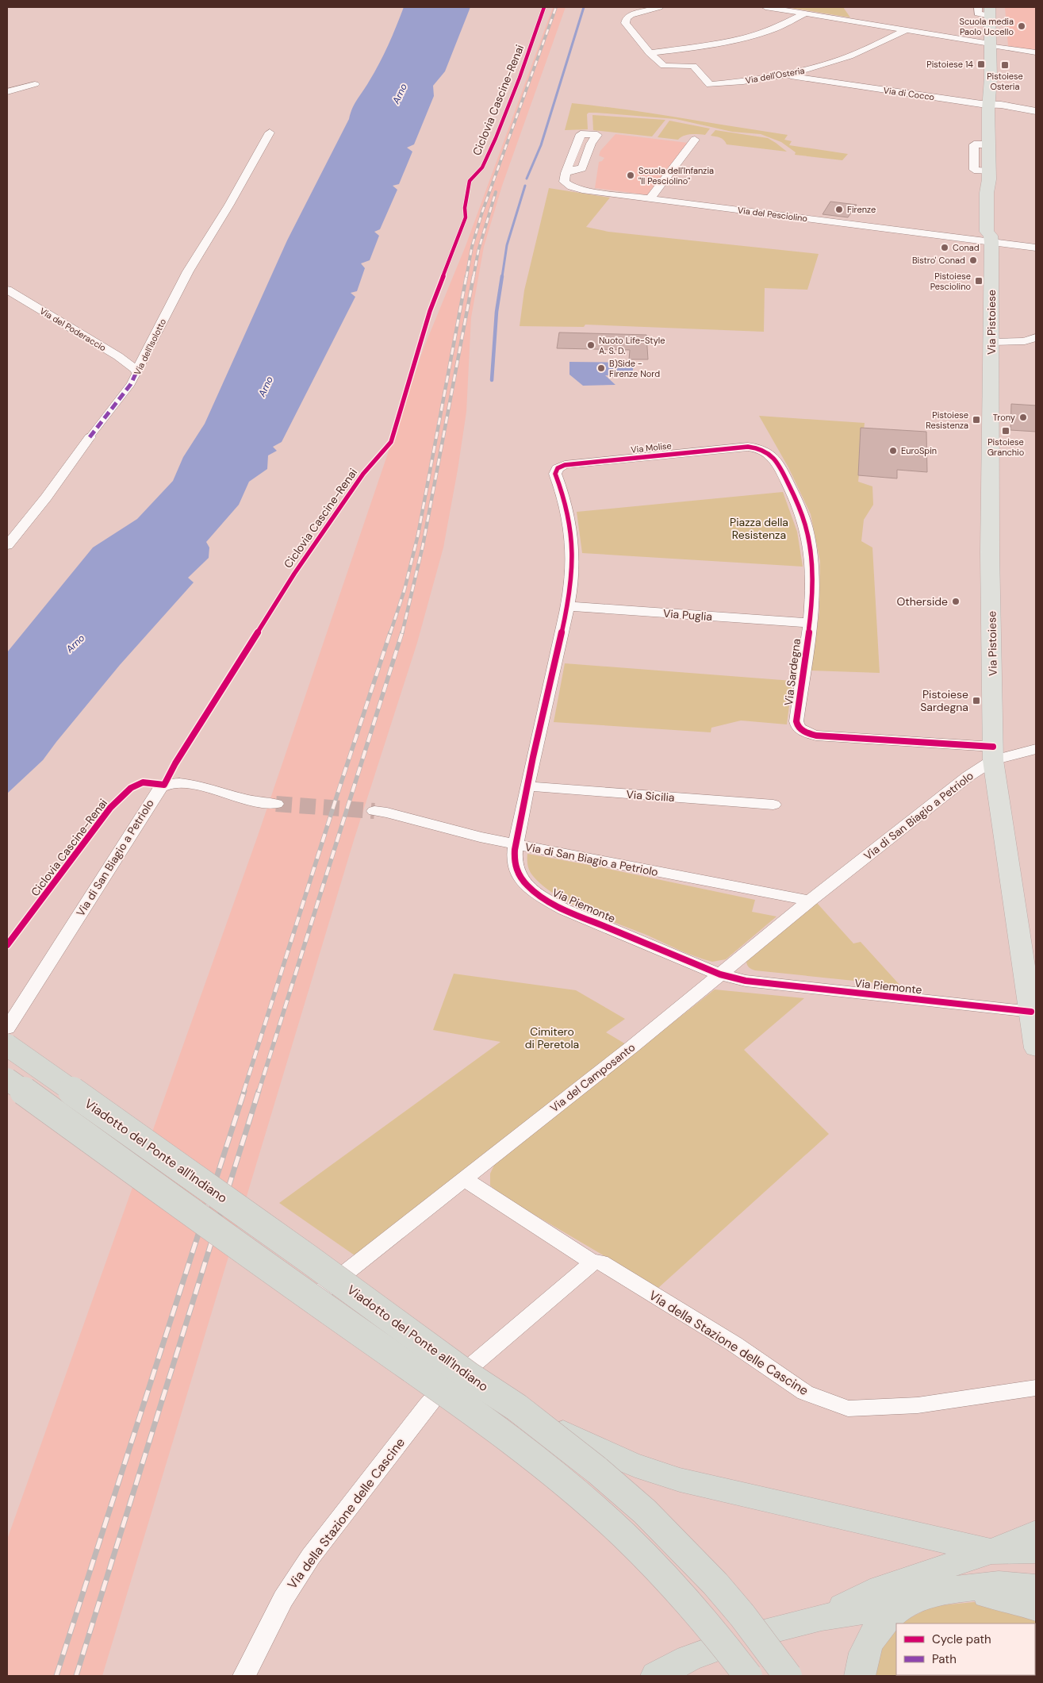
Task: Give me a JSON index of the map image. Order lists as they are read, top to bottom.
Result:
{
  "streets": {
    "highway": ["Viadotto del Ponte all'Indiano"],
    "main road": ["Via Pistoiese"],
    "street": [
      "Via dell'Osteria",
      "Via di Cocco",
      "Via del Pesciolino",
      "Via del Poderaccio",
      "Via dell'Isolotto",
      "Via Molise",
      "Via Puglia",
      "Via Sardegna",
      "Via Sicilia",
      "Via di San Biagio a Petriolo",
      "Via Piemonte",
      "Via del Camposanto",
      "Via della Stazione delle Cascine"
    ],
    "cycle path": ["Ciclovia Cascine-Renai"]
  },
  "crossings": [
    ["Via dell'Osteria", "Via di Cocco"],
    ["Via di Cocco", "Via Pistoiese"],
    ["Via del Pesciolino", "Via Pistoiese"],
    ["Via Pistoiese", "Via Sardegna"],
    ["Via Pistoiese", "Via di San Biagio a Petriolo"],
    ["Via Pistoiese", "Via Piemonte"],
    ["Via del Poderaccio", "Via dell'Isolotto"],
    ["Via Molise", "Via Sardegna"],
    ["Via Molise", "Via Piemonte"],
    ["Via Puglia", "Via Sardegna"],
    ["Via Puglia", "Via Piemonte"],
    ["Via Sardegna", "Via di San Biagio a Petriolo"],
    ["Via Sicilia", "Via Piemonte"],
    ["Via di San Biagio a Petriolo", "Via Piemonte"],
    ["Via di San Biagio a Petriolo", "Via del Camposanto"],
    ["Via Piemonte", "Via del Camposanto"],
    ["Via del Camposanto", "Via della Stazione delle Cascine"]
  ],
  "water": ["Arno"],
  "parks": ["Piazza della Resistenza", "Cimitero di Peretola"],
  "places": {
    "other": [
      "Scuola media Paolo Uccello",
      "Scuola dell'Infanzia \"Il Pesciolino\"",
      "Firenze",
      "Conad",
      "Bistro' Conad",
      "Nuoto Life-Style A. S. D.",
      "B)Side - Firenze Nord",
      "Trony",
      "EuroSpin",
      "Otherside"
    ],
    "transit": [
      "Pistoiese 14",
      "Pistoiese Osteria",
      "Pistoiese Pesciolino",
      "Pistoiese Resistenza",
      "Pistoiese Granchio",
      "Pistoiese Sardegna"
    ]
  },
  "legend": ["Cycle path", "Path"]
}
